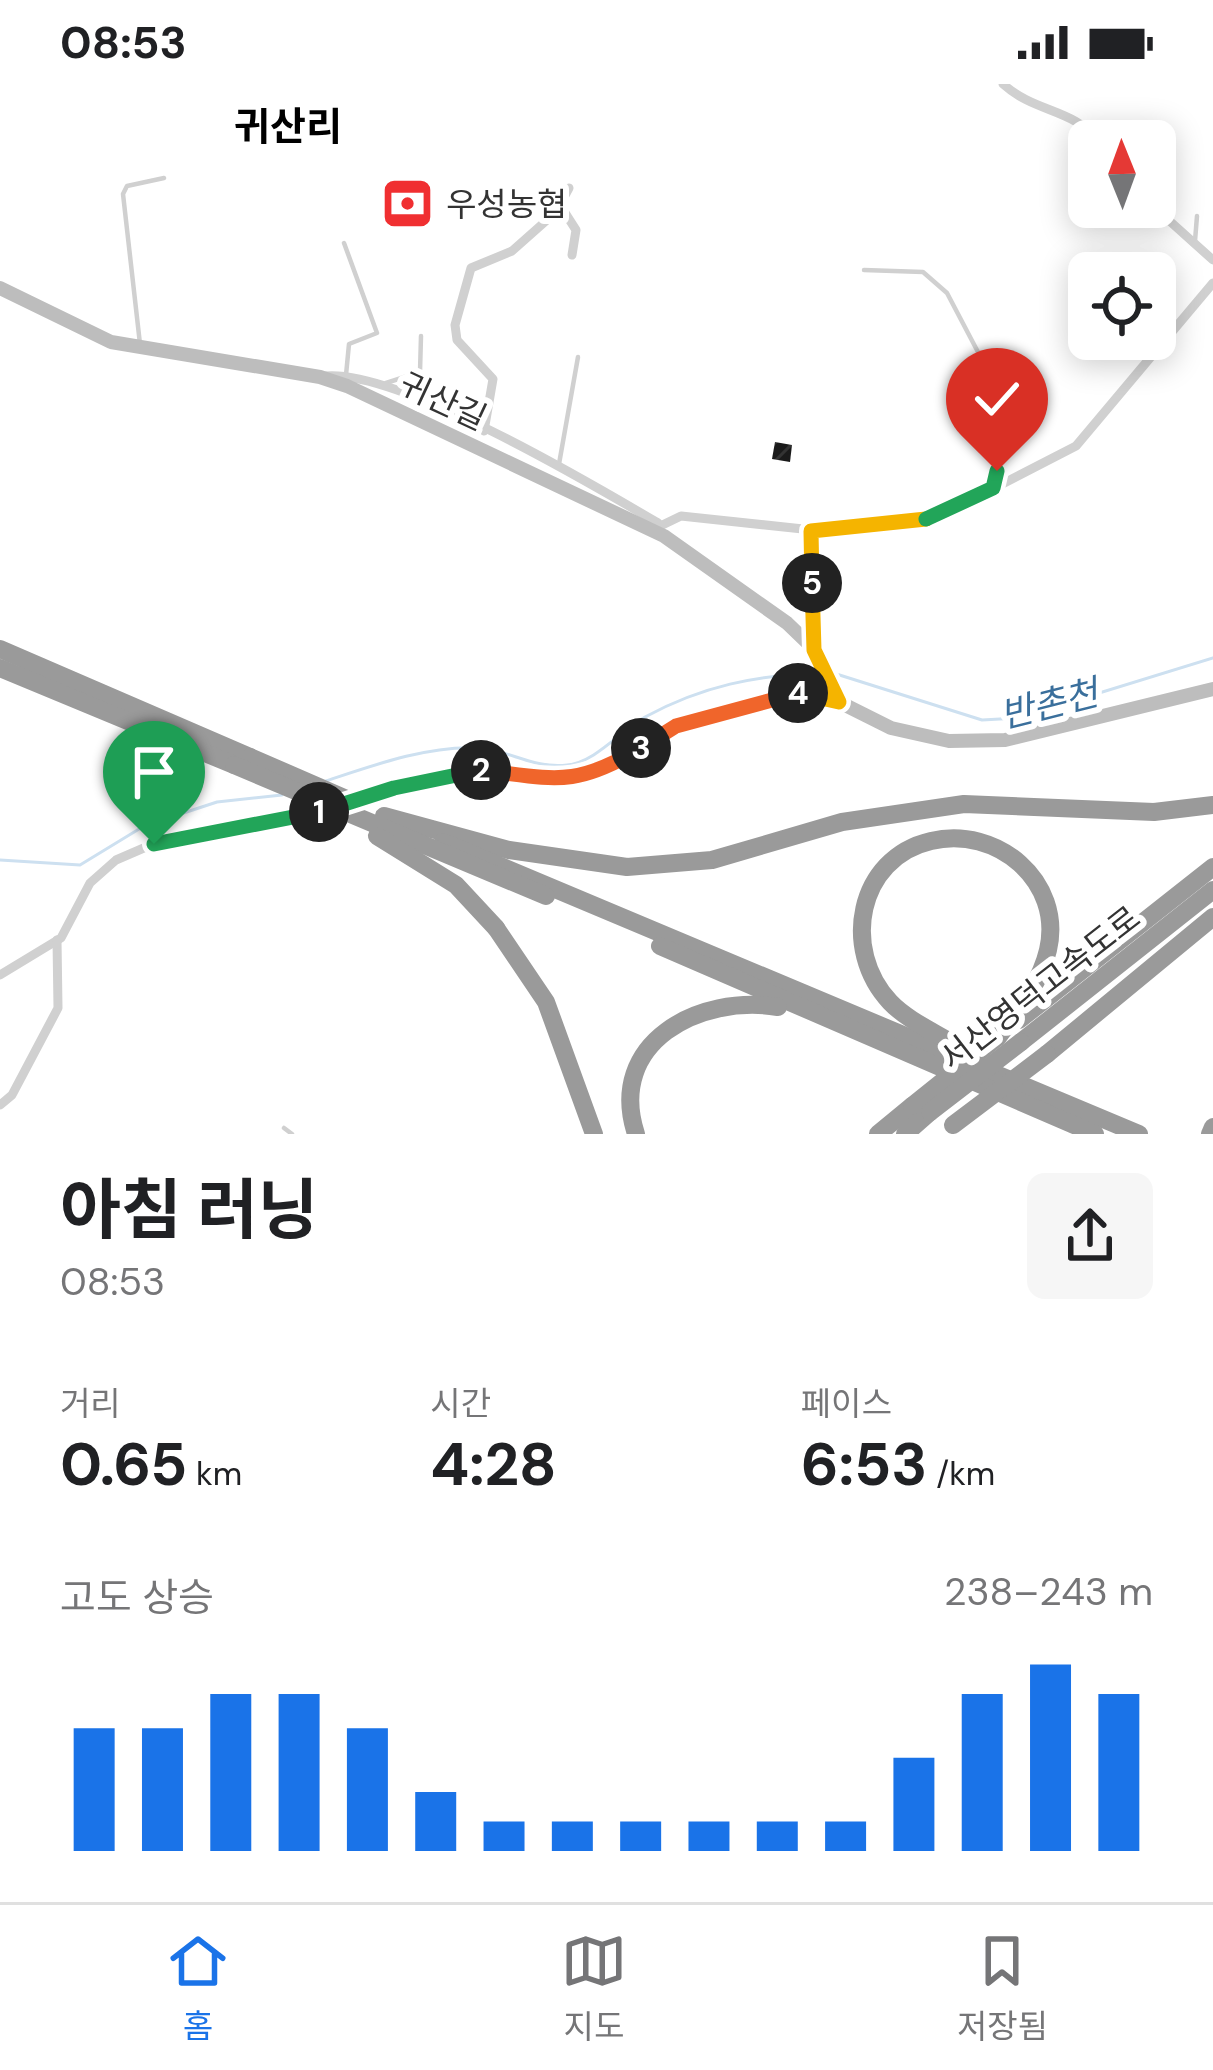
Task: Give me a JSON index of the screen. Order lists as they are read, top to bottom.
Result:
{
  "streets": {
    "highway": ["서산영덕고속도로"],
    "street": ["귀산길"]
  },
  "districts": ["귀산리"],
  "water": ["반촌천"],
  "places": {
    "bank": ["우성농협"]
  },
  "north": "top",
  "page": {
    "status": "08:53",
    "pins": [
      "5",
      "4",
      "3",
      "2",
      "1"
    ],
    "heading": ["아침 러닝", "08:53"],
    "stats": [
      ["거리", "0.65 km"],
      ["시간", "4:28"],
      ["페이스", "6:53 /km"]
    ],
    "chart": ["고도 상승", "238–243 m"],
    "tabs": ["홈", "지도", "저장됨"]
  }
}
